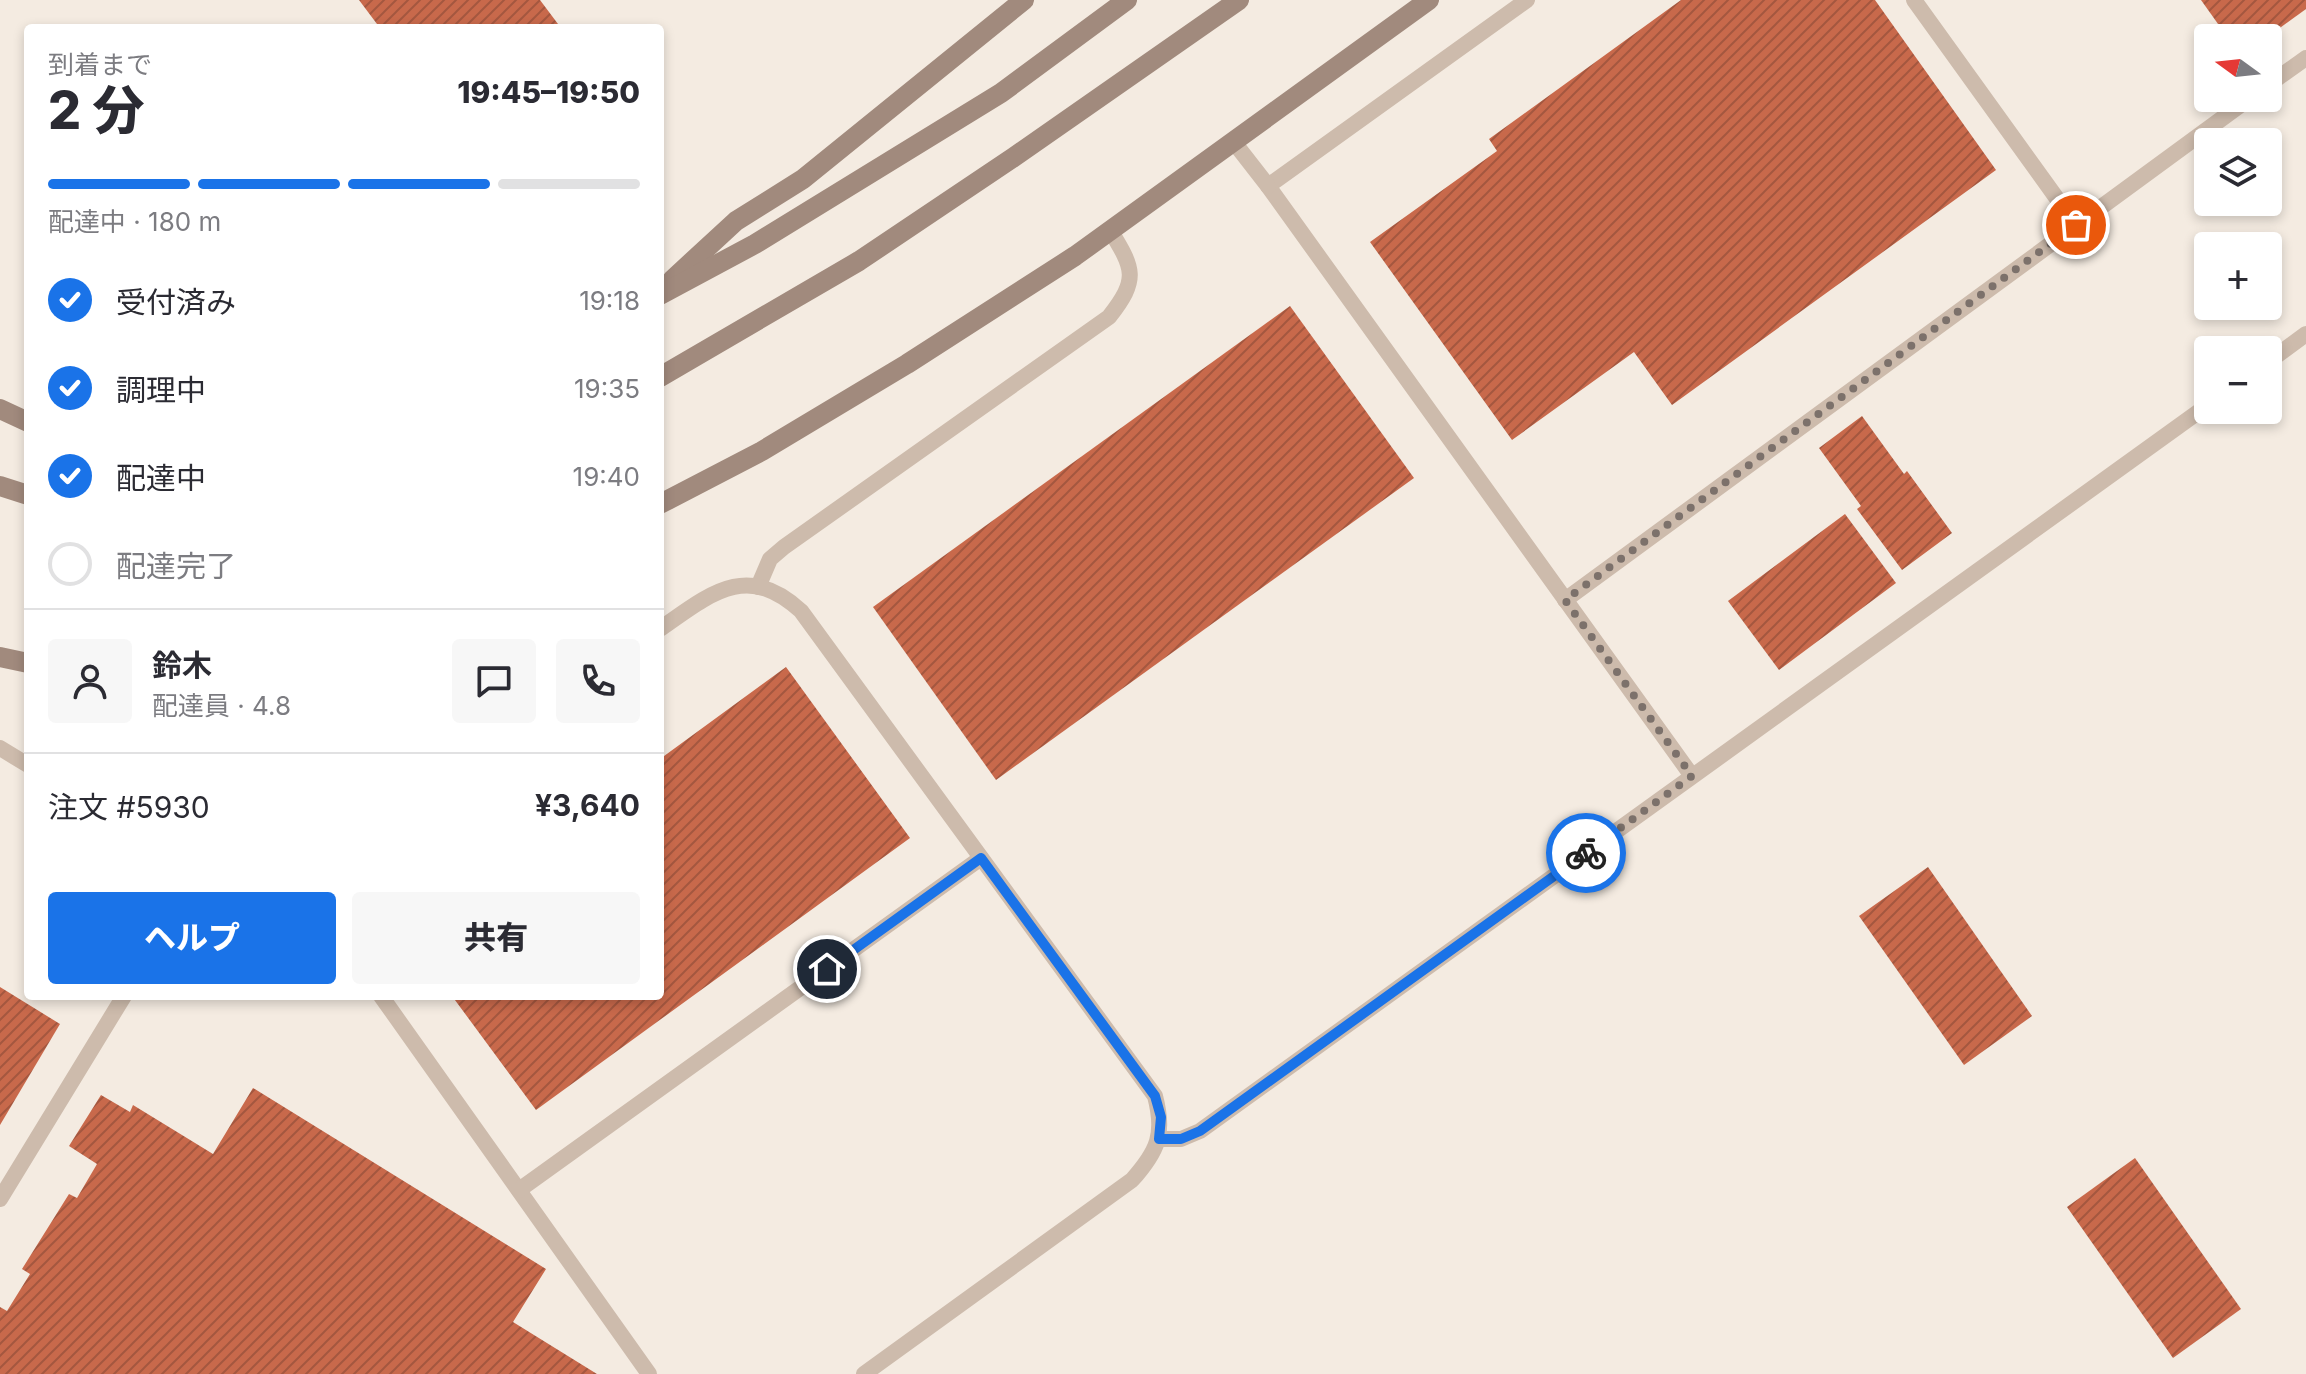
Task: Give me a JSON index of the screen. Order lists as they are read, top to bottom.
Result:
{
  "north": "left",
  "page": {
    "map_buttons": ["+", "−"],
    "heading": ["2 分", "到着まで", "19:45–19:50"],
    "panel": [
      "鈴木",
      "配達員 · 4.8",
      "注文 #5930",
      "¥3,640"
    ],
    "bar": "配達中 · 180 m",
    "list": [
      ["受付済み", "19:18"],
      ["調理中", "19:35"],
      ["配達中", "19:40"],
      "配達完了"
    ],
    "buttons": ["ヘルプ", "共有"]
  }
}
